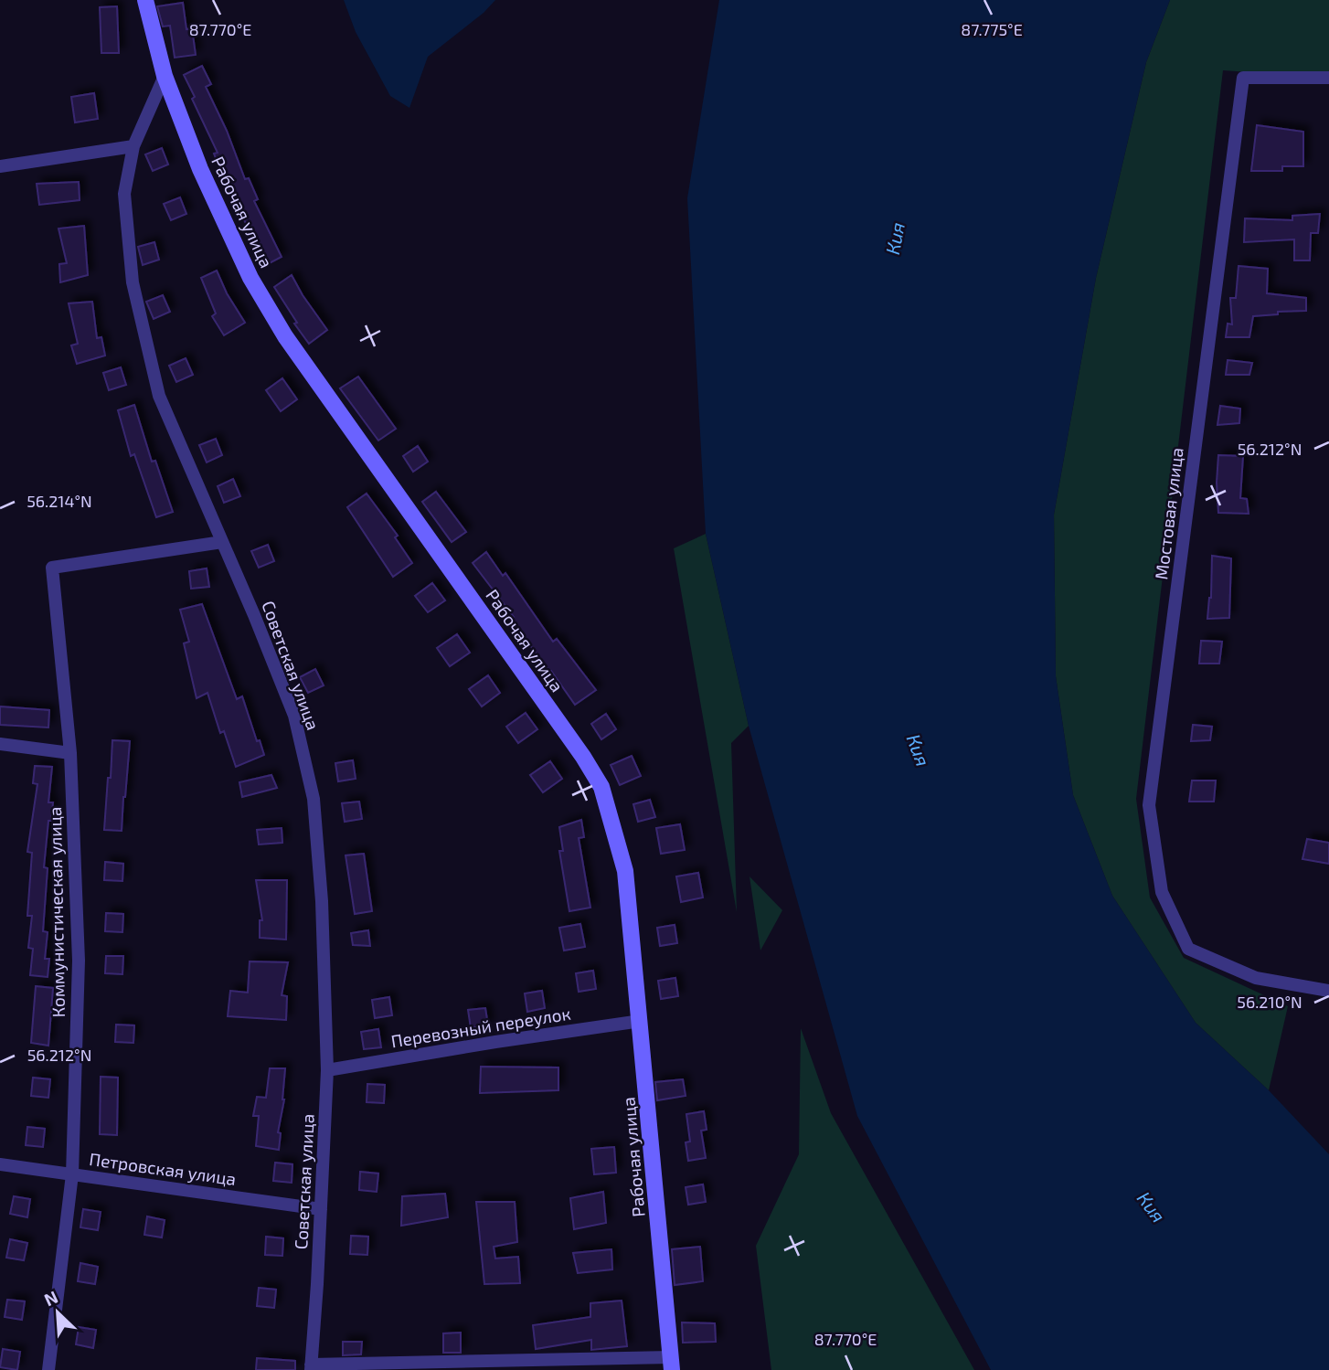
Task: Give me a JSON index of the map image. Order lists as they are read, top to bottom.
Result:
{
  "streets": {
    "main road": ["Рабочая улица"],
    "street": [
      "Мостовая улица",
      "Советская улица",
      "Коммунистическая улица",
      "Перевозный переулок",
      "Петровская улица"
    ]
  },
  "crossings": [
    ["Рабочая улица", "Советская улица"],
    ["Рабочая улица", "Перевозный переулок"],
    ["Советская улица", "Коммунистическая улица"],
    ["Советская улица", "Перевозный переулок"],
    ["Советская улица", "Петровская улица"],
    ["Коммунистическая улица", "Петровская улица"]
  ],
  "water": ["Кия"],
  "north": "top left",
  "coordinates": [
    "87.770°E",
    "87.775°E",
    "56.212°N",
    "56.214°N",
    "56.210°N"
  ]
}
